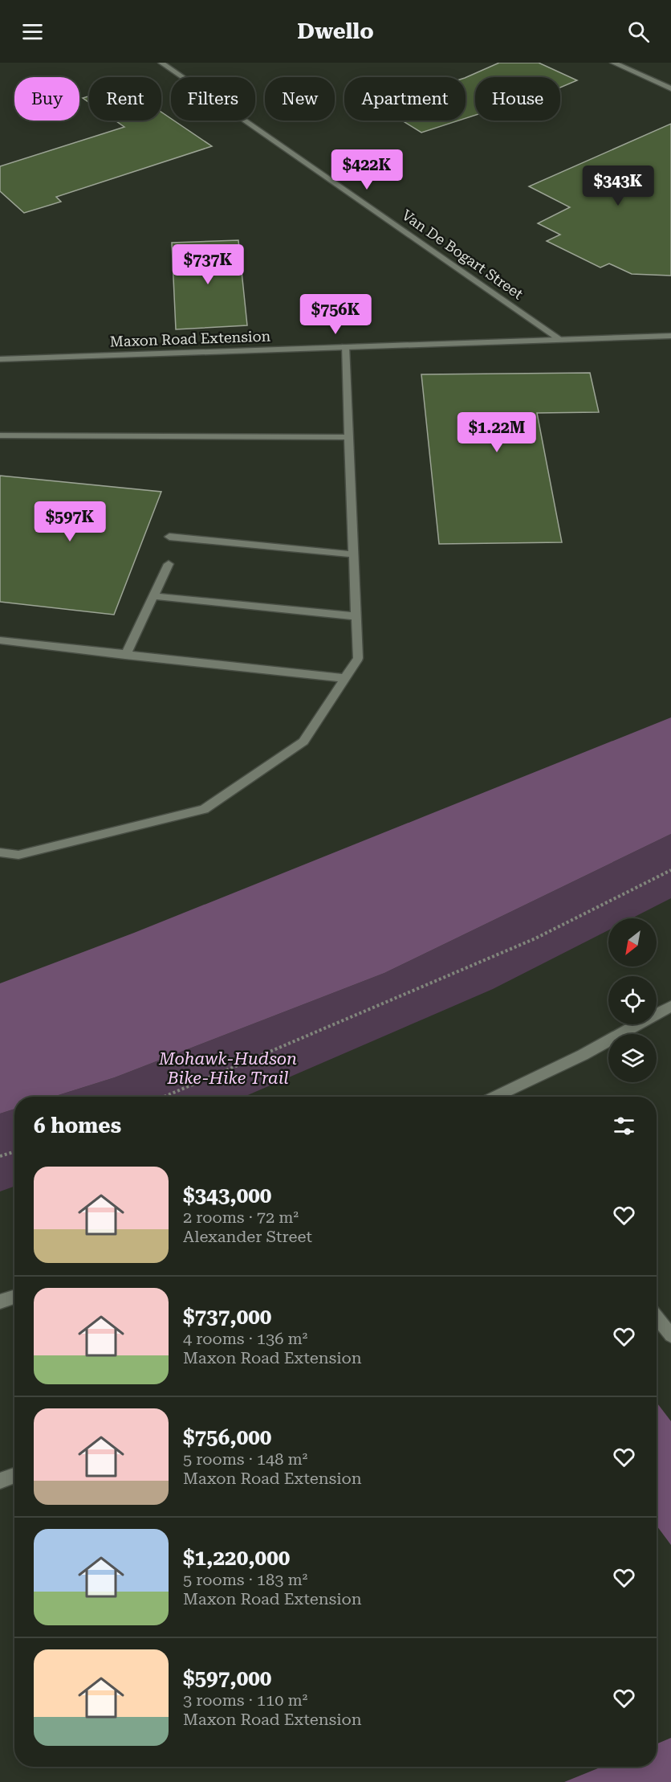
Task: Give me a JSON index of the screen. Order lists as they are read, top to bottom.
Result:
{
  "streets": {
    "street": ["Van De Bogart Street", "Maxon Road Extension"]
  },
  "crossings": [
    ["Van De Bogart Street", "Maxon Road Extension"]
  ],
  "parks": ["Mohawk-Hudson Bike-Hike Trail"],
  "north": "bottom left",
  "page": {
    "header": "Dwello",
    "chip": [
      "Buy",
      "Rent",
      "Filters",
      "New",
      "Apartment",
      "House"
    ],
    "price": [
      "$422K",
      "$343K",
      "$737K",
      "$756K",
      "$1.22M",
      "$597K"
    ],
    "heading": "6 homes",
    "list": [
      {
        "name": "$343,000",
        "note": "2 rooms · 72 m² · Alexander Street"
      },
      {
        "name": "$737,000",
        "note": "4 rooms · 136 m² · Maxon Road Extension"
      },
      {
        "name": "$756,000",
        "note": "5 rooms · 148 m² · Maxon Road Extension"
      },
      {
        "name": "$1,220,000",
        "note": "5 rooms · 183 m² · Maxon Road Extension"
      },
      {
        "name": "$597,000",
        "note": "3 rooms · 110 m² · Maxon Road Extension"
      }
    ]
  }
}
